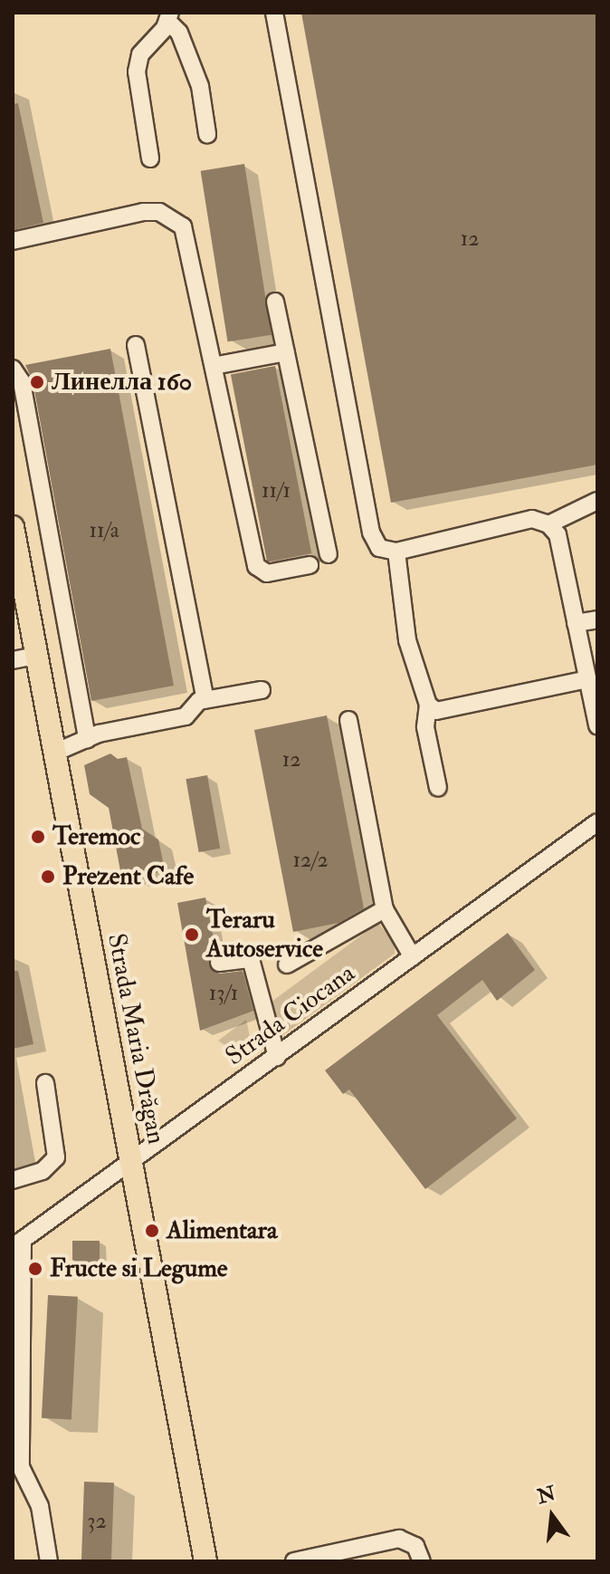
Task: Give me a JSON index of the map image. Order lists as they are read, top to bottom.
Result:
{
  "streets": {
    "main road": ["Strada Maria Drăgan"],
    "street": ["Strada Ciocana"]
  },
  "crossings": [
    ["Strada Ciocana", "Strada Maria Drăgan"]
  ],
  "places": [
    "Линелла 160",
    "Teremoc",
    "Prezent Cafe",
    "Teraru Autoservice",
    "Alimentara",
    "Fructe si Legume"
  ],
  "house_numbers": [
    "12",
    "11/1",
    "11/a",
    "12",
    "12/2",
    "13/1",
    "32"
  ],
  "north": "top"
}
